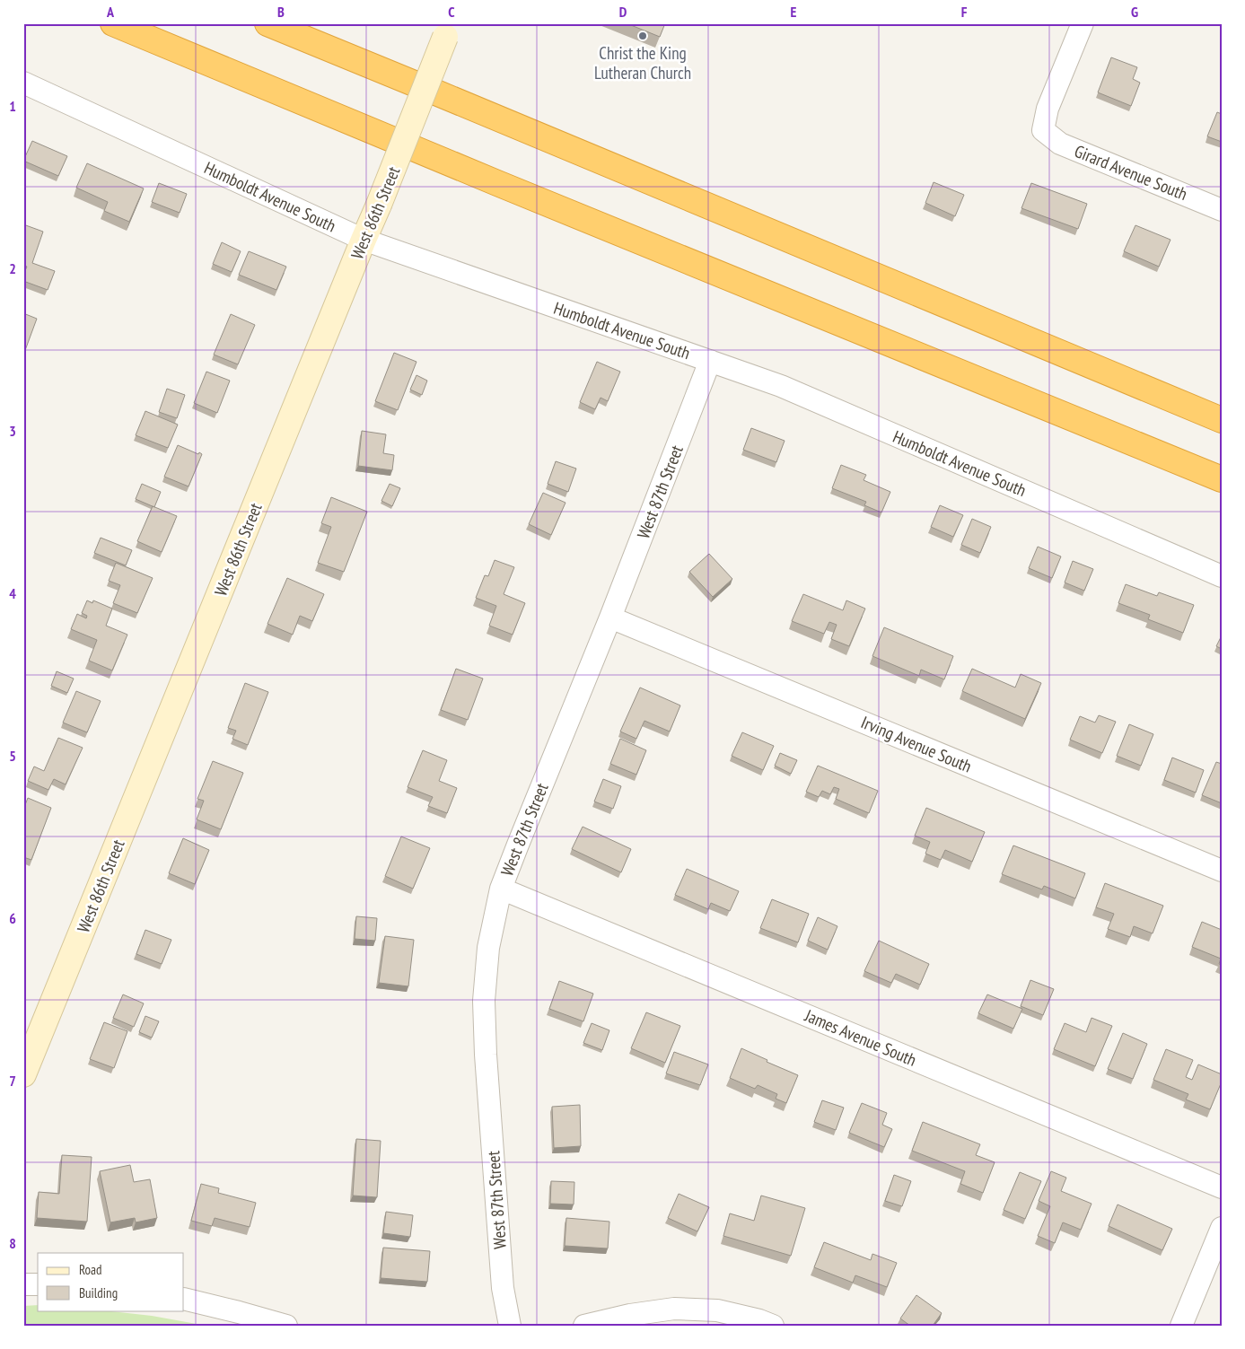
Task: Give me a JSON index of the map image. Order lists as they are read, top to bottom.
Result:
{
  "streets": {
    "street": [
      "Girard Avenue South",
      "Humboldt Avenue South",
      "West 86th Street",
      "West 87th Street",
      "Irving Avenue South",
      "James Avenue South"
    ]
  },
  "crossings": [
    ["Humboldt Avenue South", "West 86th Street"],
    ["Humboldt Avenue South", "West 87th Street"],
    ["West 87th Street", "Irving Avenue South"],
    ["West 87th Street", "James Avenue South"]
  ],
  "places": ["Christ the King Lutheran Church"],
  "legend": ["Road", "Building"],
  "grid": {
    "columns": [
      "A",
      "B",
      "C",
      "D",
      "E",
      "F",
      "G"
    ],
    "rows": [
      "1",
      "2",
      "3",
      "4",
      "5",
      "6",
      "7",
      "8"
    ]
  }
}
